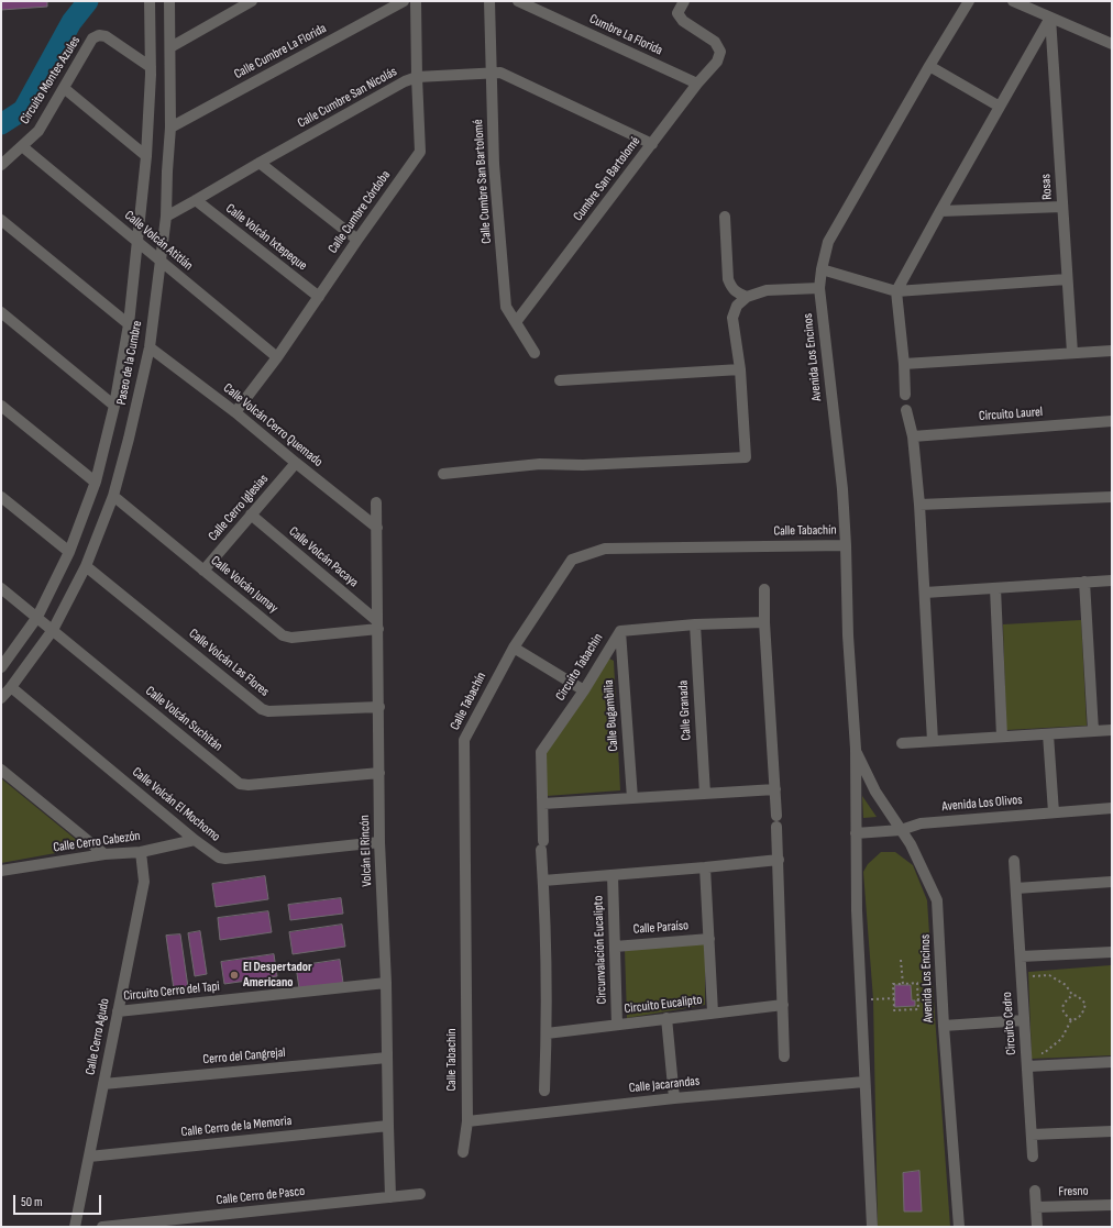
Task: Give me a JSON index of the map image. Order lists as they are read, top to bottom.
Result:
{
  "streets": {
    "street": [
      "Cumbre La Florida",
      "Calle Cumbre La Florida",
      "Circuito Montes Azules",
      "Calle Cumbre San Nicolás",
      "Cumbre San Bartolomé",
      "Calle Cumbre San Bartolomé",
      "Rosas",
      "Calle Cumbre Córdoba",
      "Calle Volcán Ixtepeque",
      "Calle Volcán Atitlán",
      "Avenida Los Encinos",
      "Paseo de la Cumbre",
      "Circuito Laurel",
      "Calle Volcán Cerro Quemado",
      "Calle Cerro Iglesias",
      "Calle Tabachín",
      "Calle Volcán Pacaya",
      "Calle Volcán Jumay",
      "Calle Volcán Las Flores",
      "Circuito Tabachin",
      "Calle Granada",
      "Calle Bugambilia",
      "Calle Volcán Suchitán",
      "Avenida Los Olivos",
      "Calle Volcán El Mochomo",
      "Calle Cerro Cabezón",
      "Volcán El Rincón",
      "Calle Paraíso",
      "Circunvalación Eucalipto",
      "Circuito Cerro del Tapi",
      "Circuito Eucalipto",
      "Circuito Cedro",
      "Calle Cerro Agudo",
      "Cerro del Cangrejal",
      "Calle Jacarandas",
      "Calle Cerro de la Memoria",
      "Fresno",
      "Calle Cerro de Pasco"
    ]
  },
  "crossings": [
    ["Cumbre La Florida", "Cumbre San Bartolomé"],
    ["Calle Cumbre La Florida", "Paseo de la Cumbre"],
    ["Circuito Montes Azules", "Calle Volcán Atitlán"],
    ["Circuito Montes Azules", "Paseo de la Cumbre"],
    ["Calle Cumbre San Nicolás", "Cumbre San Bartolomé"],
    ["Calle Cumbre San Nicolás", "Calle Cumbre San Bartolomé"],
    ["Calle Cumbre San Nicolás", "Calle Cumbre Córdoba"],
    ["Calle Cumbre San Nicolás", "Calle Volcán Ixtepeque"],
    ["Calle Cumbre San Nicolás", "Paseo de la Cumbre"],
    ["Cumbre San Bartolomé", "Calle Cumbre San Bartolomé"],
    ["Calle Cumbre Córdoba", "Calle Volcán Ixtepeque"],
    ["Calle Cumbre Córdoba", "Calle Volcán Atitlán"],
    ["Calle Cumbre Córdoba", "Calle Volcán Cerro Quemado"],
    ["Calle Volcán Atitlán", "Paseo de la Cumbre"],
    ["Avenida Los Encinos", "Calle Tabachín"],
    ["Avenida Los Encinos", "Avenida Los Olivos"],
    ["Avenida Los Encinos", "Calle Jacarandas"],
    ["Paseo de la Cumbre", "Calle Volcán Cerro Quemado"],
    ["Paseo de la Cumbre", "Calle Volcán Jumay"],
    ["Paseo de la Cumbre", "Calle Volcán Las Flores"],
    ["Paseo de la Cumbre", "Calle Volcán Suchitán"],
    ["Paseo de la Cumbre", "Calle Volcán El Mochomo"],
    ["Calle Volcán Cerro Quemado", "Calle Cerro Iglesias"],
    ["Calle Volcán Cerro Quemado", "Volcán El Rincón"],
    ["Calle Cerro Iglesias", "Calle Volcán Pacaya"],
    ["Calle Cerro Iglesias", "Calle Volcán Jumay"],
    ["Calle Tabachín", "Calle Jacarandas"],
    ["Calle Volcán Pacaya", "Calle Volcán Jumay"],
    ["Calle Volcán Pacaya", "Volcán El Rincón"],
    ["Calle Volcán Jumay", "Volcán El Rincón"],
    ["Calle Volcán Las Flores", "Volcán El Rincón"],
    ["Circuito Tabachin", "Calle Granada"],
    ["Circuito Tabachin", "Calle Bugambilia"],
    ["Calle Volcán Suchitán", "Volcán El Rincón"],
    ["Calle Volcán El Mochomo", "Calle Cerro Cabezón"],
    ["Calle Volcán El Mochomo", "Volcán El Rincón"],
    ["Calle Cerro Cabezón", "Calle Cerro Agudo"],
    ["Volcán El Rincón", "Circuito Cerro del Tapi"],
    ["Volcán El Rincón", "Cerro del Cangrejal"],
    ["Volcán El Rincón", "Calle Cerro de la Memoria"],
    ["Volcán El Rincón", "Calle Cerro de Pasco"],
    ["Calle Paraíso", "Circunvalación Eucalipto"],
    ["Circunvalación Eucalipto", "Circuito Eucalipto"],
    ["Circuito Cerro del Tapi", "Calle Cerro Agudo"],
    ["Calle Cerro Agudo", "Cerro del Cangrejal"],
    ["Calle Cerro Agudo", "Calle Cerro de la Memoria"]
  ],
  "places": ["El Despertador Americano"],
  "scale_bar": "50 m"
}
